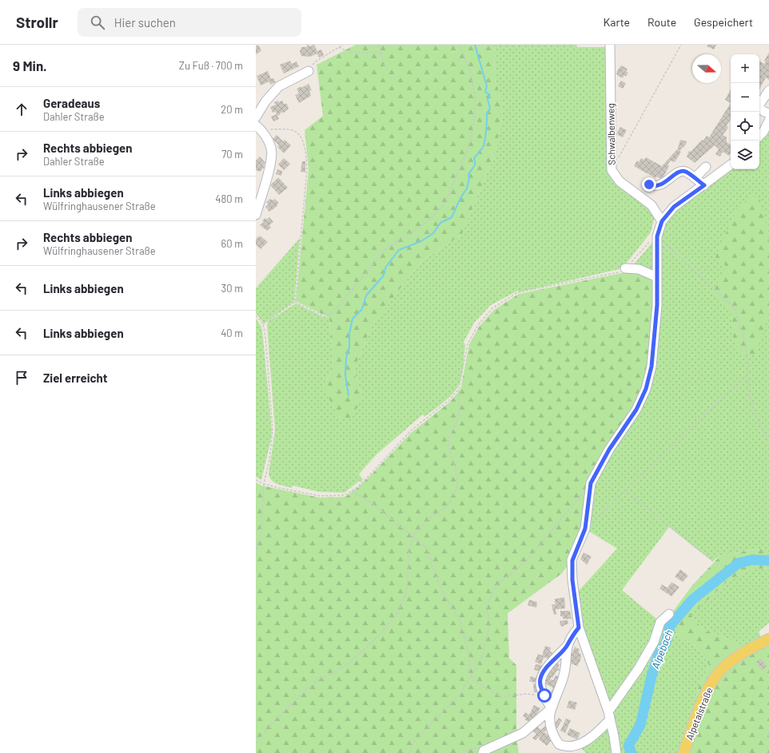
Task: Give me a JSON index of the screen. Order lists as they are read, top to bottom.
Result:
{
  "streets": {
    "main road": ["Alpetalstraße"],
    "street": ["Schwalbenweg"]
  },
  "water": ["Alpebach"],
  "north": "right",
  "page": {
    "header": "Strollr",
    "search": "Hier suchen",
    "nav": ["Karte", "Route", "Gespeichert"],
    "heading": ["9 Min.", "Zu Fuß · 700 m"],
    "map_buttons": ["+", "−"],
    "list": [
      ["Geradeaus", "Dahler Straße", "20 m"],
      ["Rechts abbiegen", "Dahler Straße", "70 m"],
      ["Links abbiegen", "Wülfringhausener Straße", "480 m"],
      ["Rechts abbiegen", "Wülfringhausener Straße", "60 m"],
      ["Links abbiegen", "30 m"],
      ["Links abbiegen", "40 m"],
      "Ziel erreicht"
    ]
  }
}
